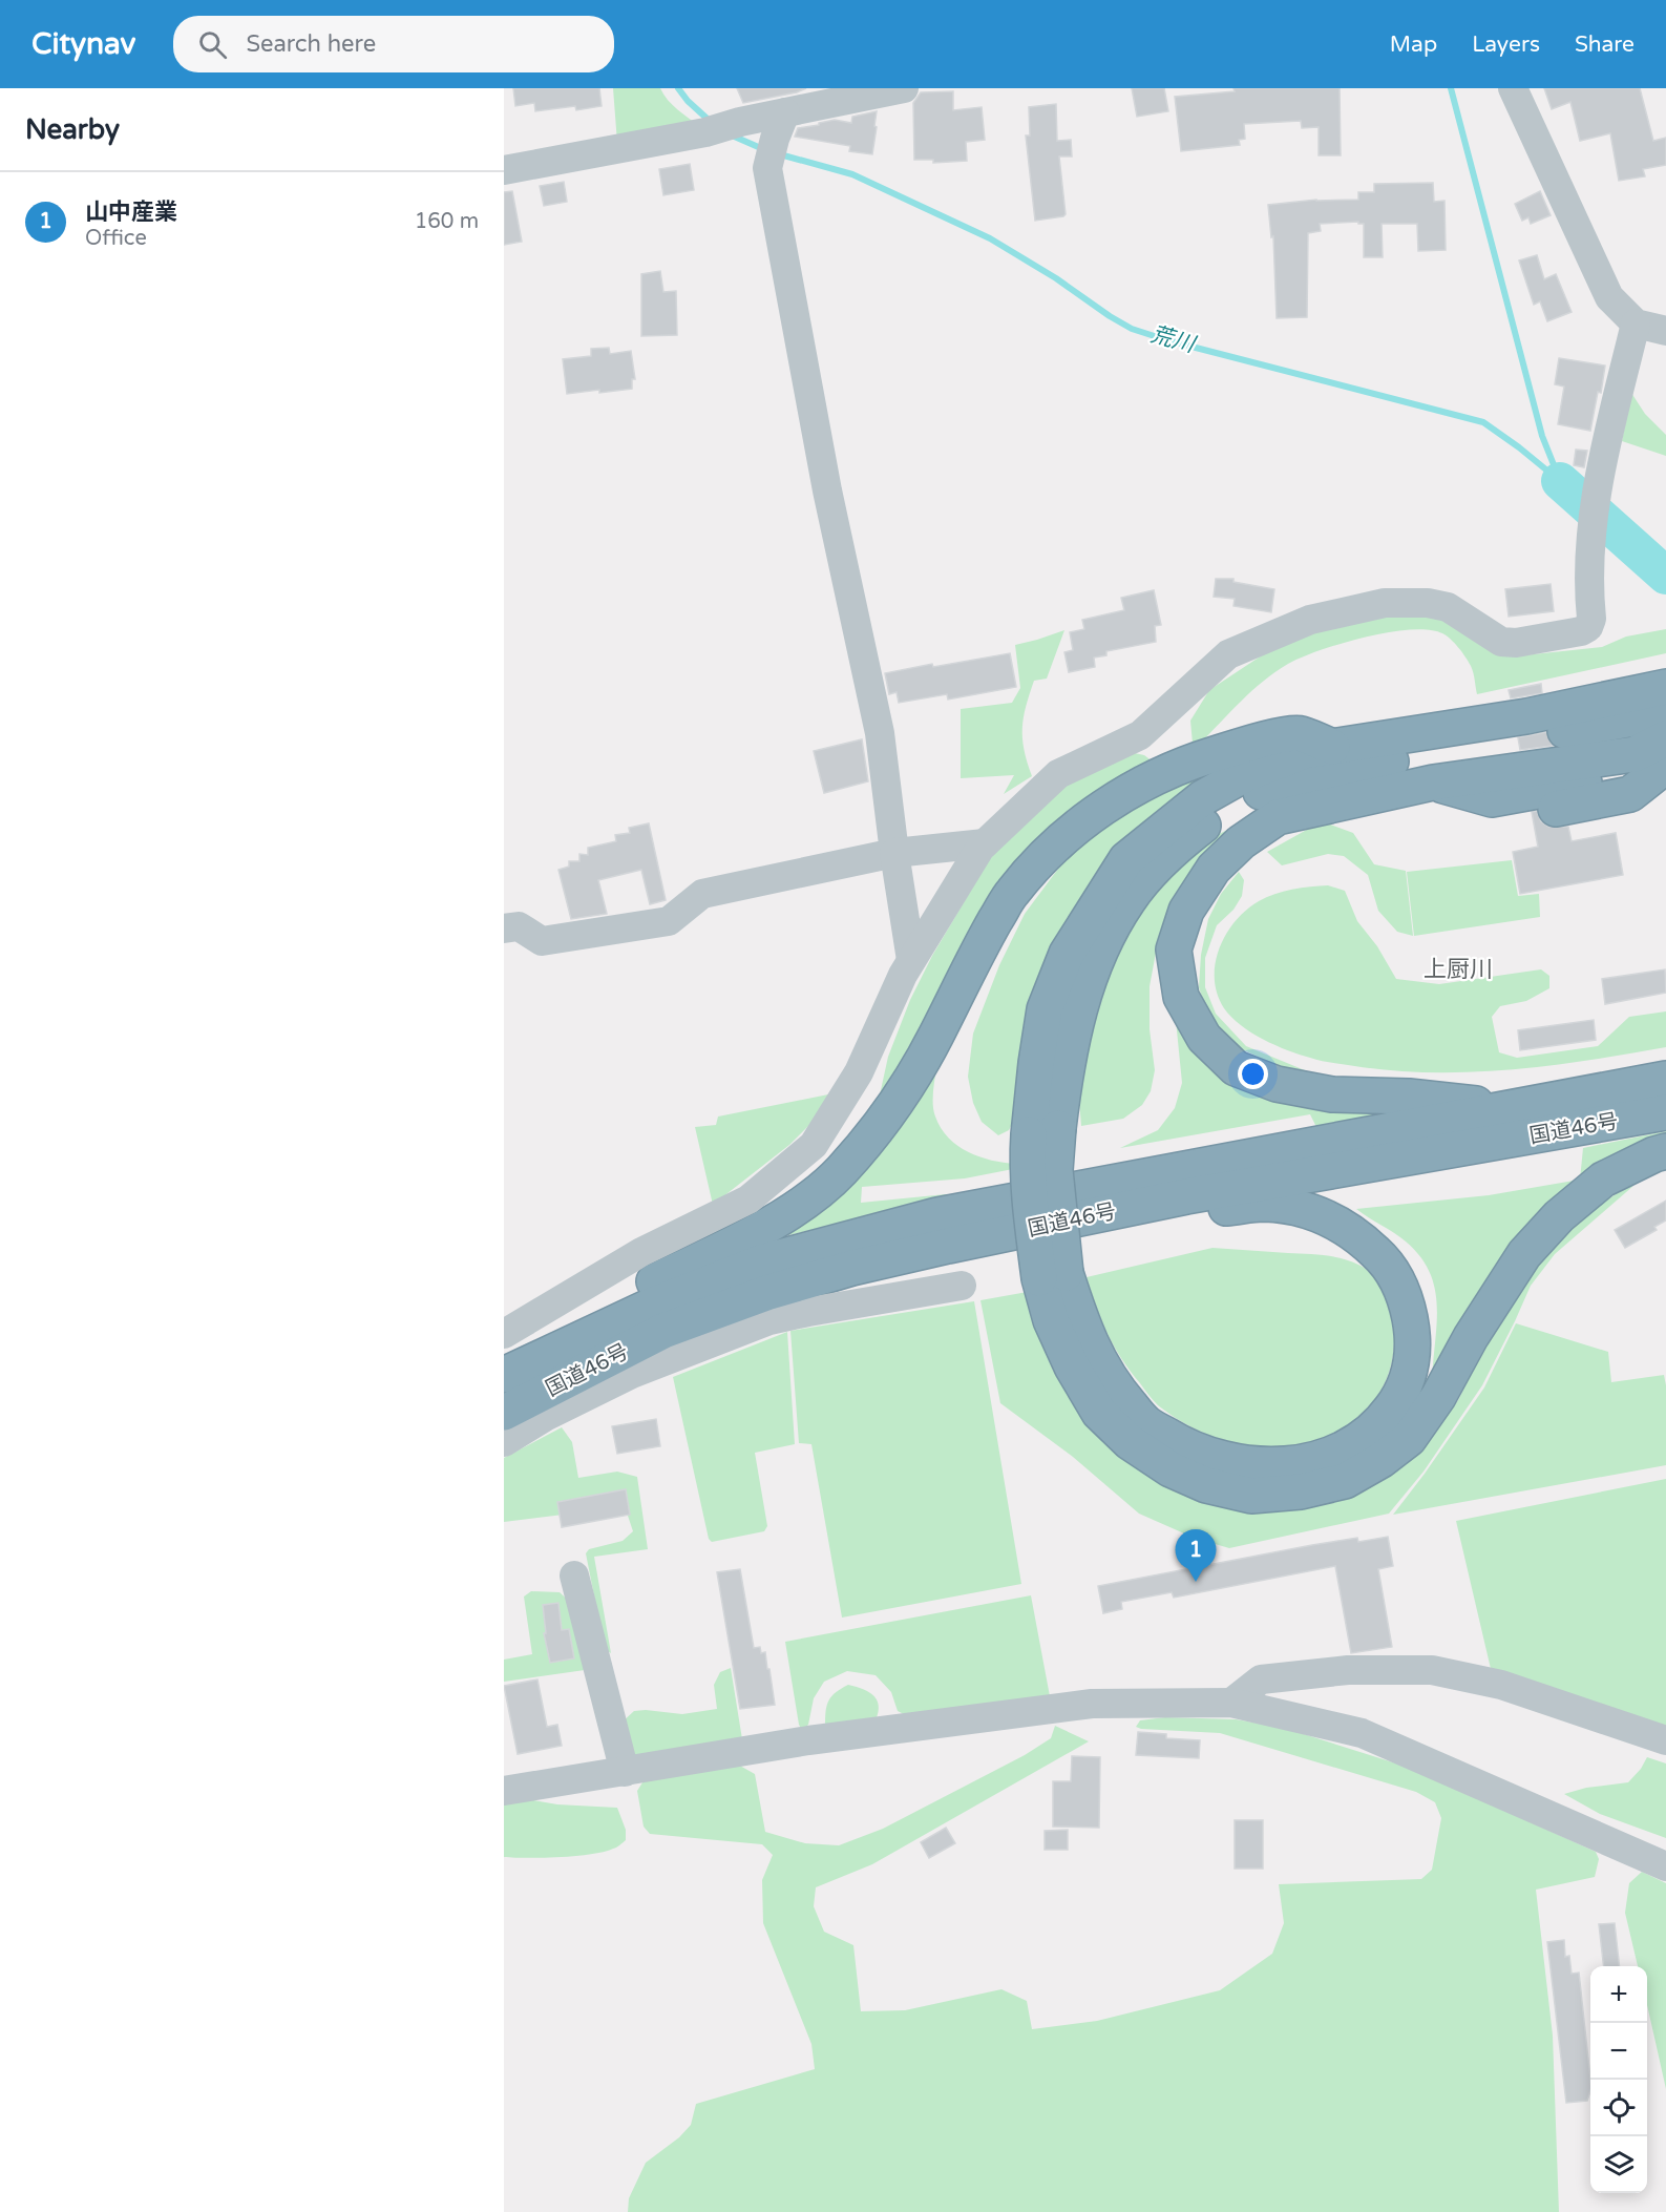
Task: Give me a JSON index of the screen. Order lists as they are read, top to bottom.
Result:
{
  "streets": {
    "highway": ["国道46号"]
  },
  "districts": ["上厨川"],
  "water": ["荒川"],
  "page": {
    "header": "Citynav",
    "search": "Search here",
    "nav": ["Map", "Layers", "Share"],
    "heading": "Nearby",
    "list": [
      {
        "mark": "1",
        "name": "山中産業",
        "note": "Office",
        "value": "160 m"
      }
    ],
    "pins": "1",
    "map_buttons": ["+", "−"]
  }
}
